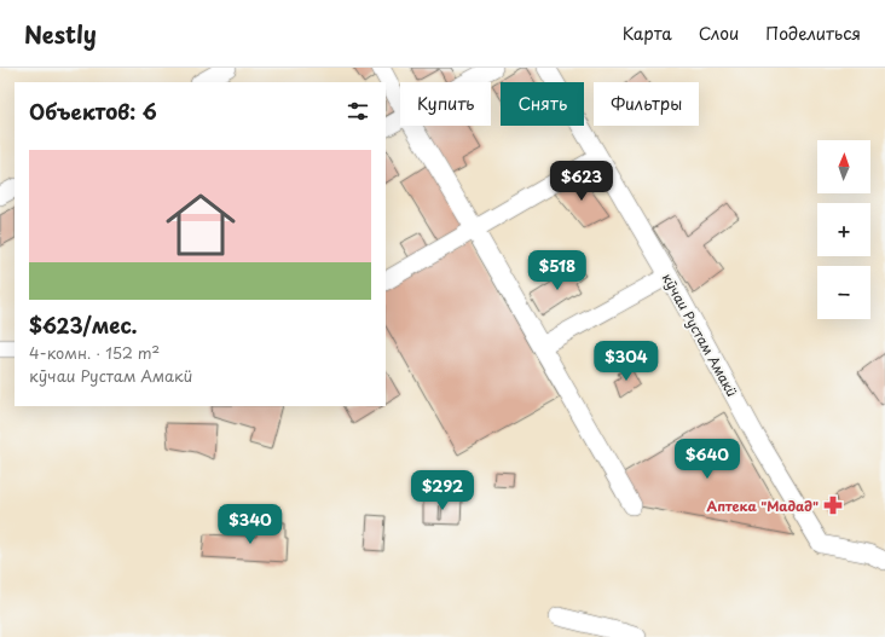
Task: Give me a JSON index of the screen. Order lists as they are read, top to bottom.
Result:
{
  "streets": {
    "street": ["кӯчаи Рустам Амакӣ"]
  },
  "places": {
    "pharmacy": ["Аптека \"Мадад\""]
  },
  "north": "top",
  "page": {
    "header": "Nestly",
    "nav": ["Карта", "Слои", "Поделиться"],
    "chip": ["Купить", "Снять", "Фильтры"],
    "heading": "Объектов: 6",
    "map_buttons": ["+", "−"],
    "list": [
      {
        "name": "$623/мес.",
        "note": "4-комн. · 152 m² · кӯчаи Рустам Амакӣ"
      }
    ],
    "price": [
      "$623",
      "$518",
      "$304",
      "$640",
      "$292",
      "$340"
    ]
  }
}
